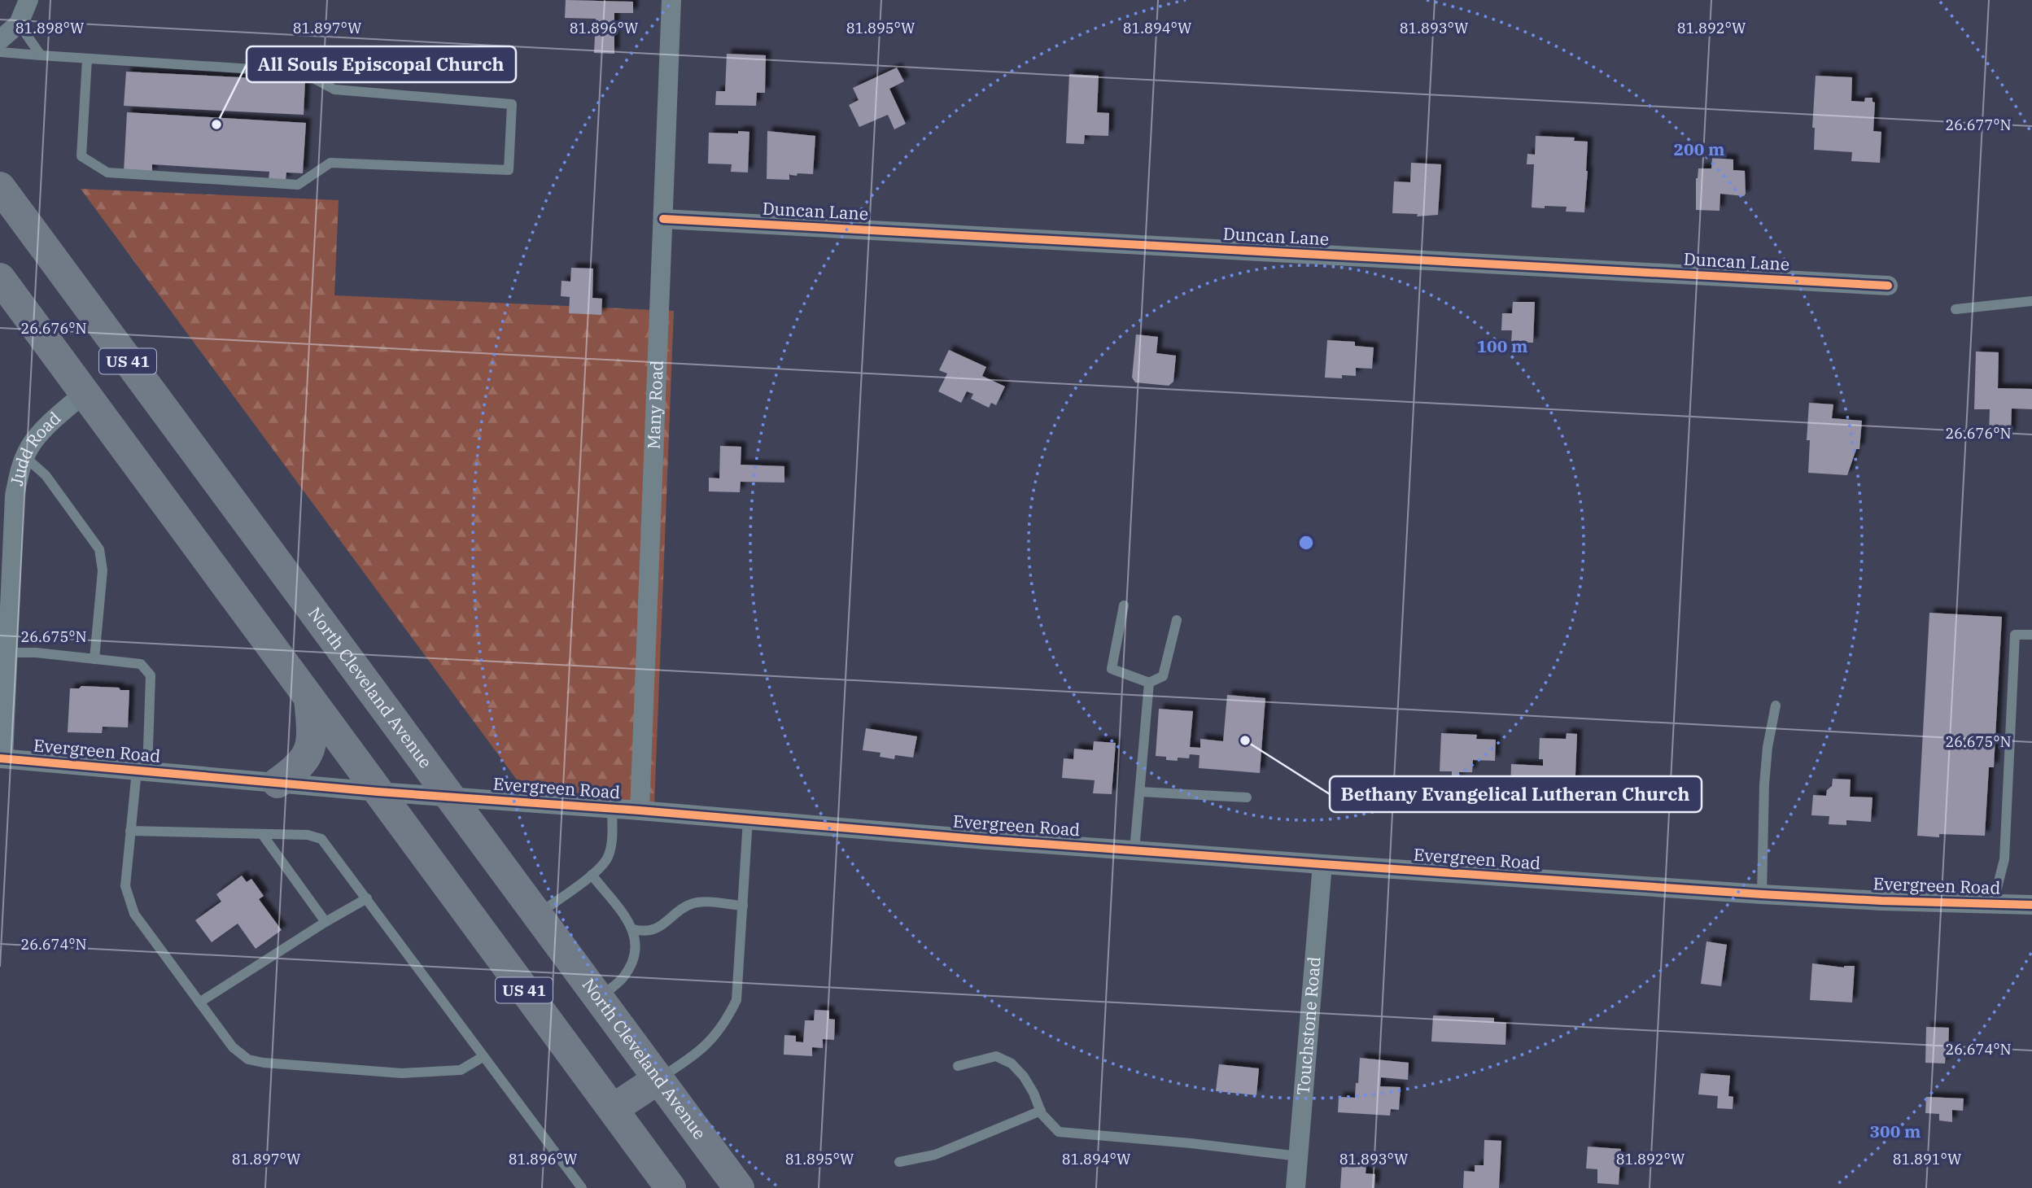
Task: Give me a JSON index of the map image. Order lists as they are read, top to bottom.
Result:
{
  "streets": {
    "main road": ["US 41", "North Cleveland Avenue"],
    "street": [
      "Duncan Lane",
      "Many Road",
      "Judd Road",
      "Evergreen Road",
      "Touchstone Road"
    ]
  },
  "crossings": [
    ["Duncan Lane", "Many Road"],
    ["US 41", "Judd Road"],
    ["US 41", "Evergreen Road"],
    ["Many Road", "Evergreen Road"],
    ["Judd Road", "Evergreen Road"],
    ["North Cleveland Avenue", "Evergreen Road"],
    ["Evergreen Road", "Touchstone Road"]
  ],
  "places": ["All Souls Episcopal Church", "Bethany Evangelical Lutheran Church"],
  "coordinates": [
    "81.898°W",
    "81.897°W",
    "81.896°W",
    "81.895°W",
    "81.894°W",
    "81.893°W",
    "81.892°W",
    "26.677°N",
    "26.676°N",
    "26.675°N",
    "26.674°N",
    "81.891°W"
  ],
  "rings": ["200 m", "100 m", "300 m"]
}
